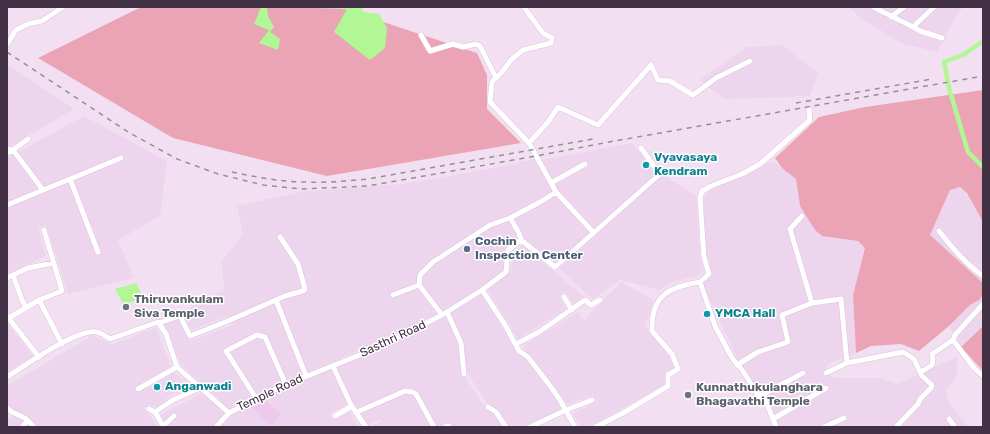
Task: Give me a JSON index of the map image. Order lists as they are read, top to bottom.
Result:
{
  "streets": {
    "street": ["Sasthri Road", "Temple Road"]
  },
  "crossings": [
    ["Sasthri Road", "Temple Road"]
  ],
  "places": [
    "Vyavasaya Kendram",
    "Cochin Inspection Center",
    "Thiruvankulam Siva Temple",
    "YMCA Hall",
    "Anganwadi",
    "Kunnathukulanghara Bhagavathi Temple"
  ]
}
